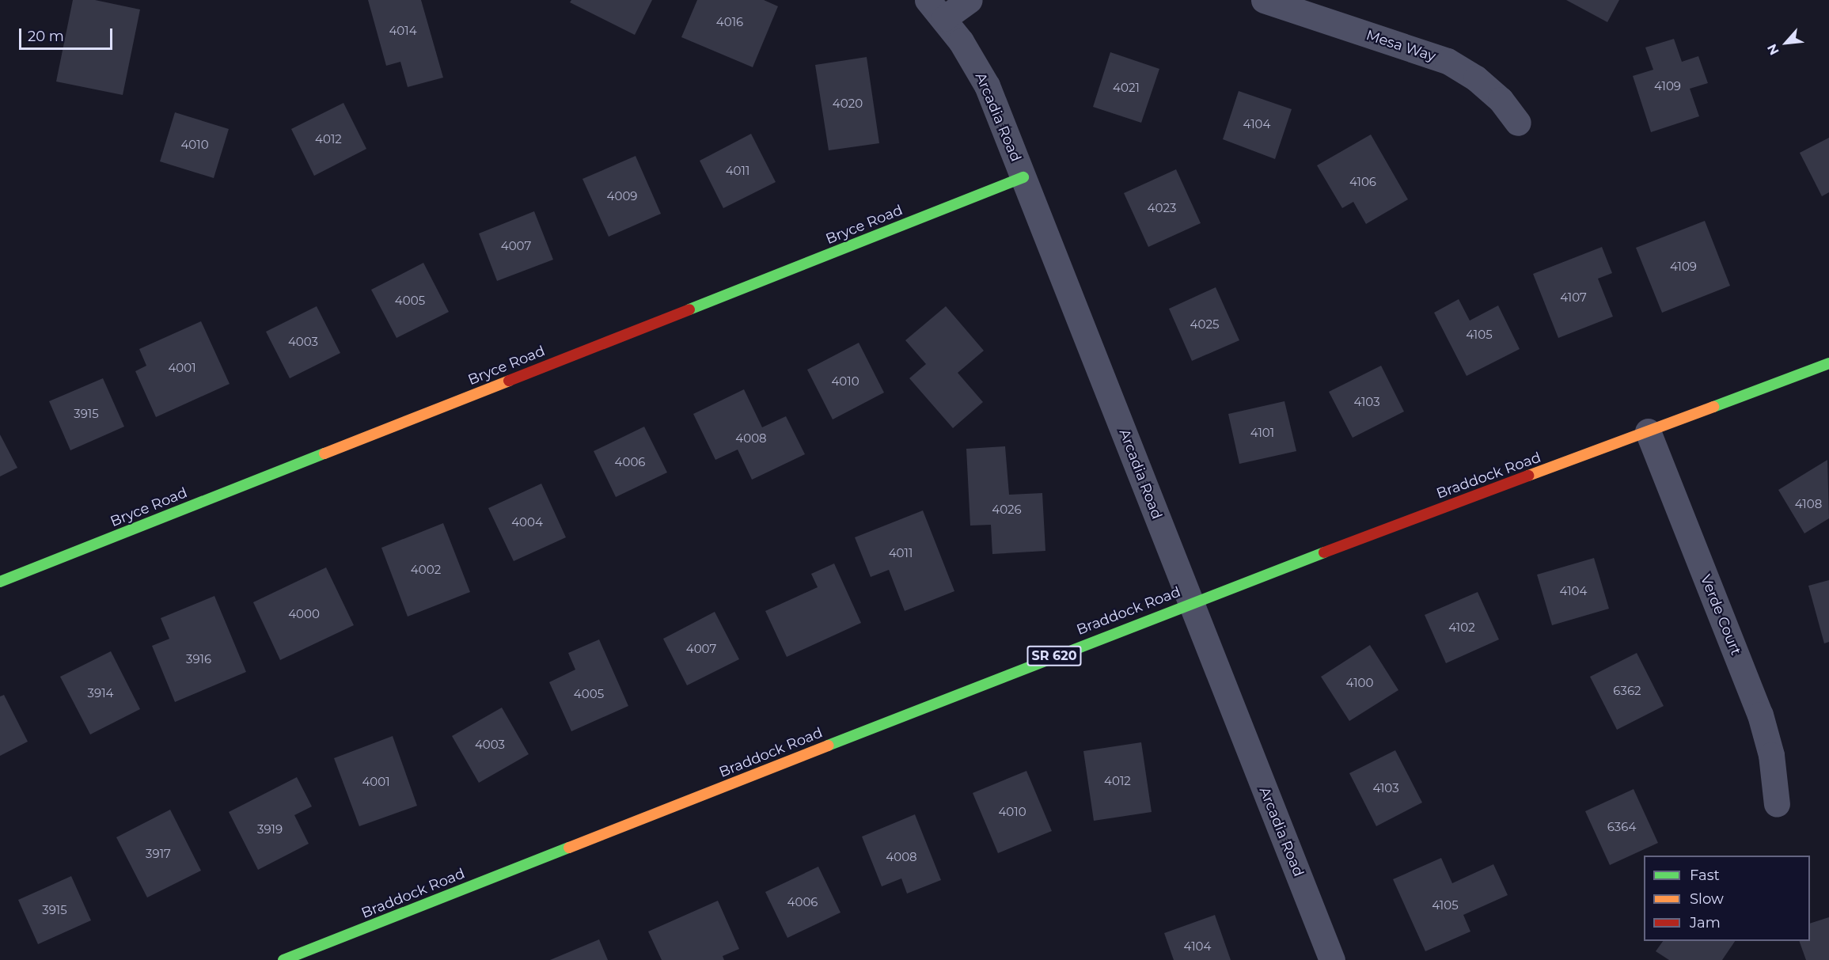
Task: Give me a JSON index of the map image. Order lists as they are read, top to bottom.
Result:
{
  "streets": {
    "main road": ["Bryce Road", "Braddock Road", "SR 620"],
    "street": ["Mesa Way", "Arcadia Road", "Verde Court"]
  },
  "crossings": [
    ["Arcadia Road", "Bryce Road"],
    ["Arcadia Road", "Braddock Road"],
    ["Braddock Road", "Verde Court"]
  ],
  "house_numbers": [
    "4016",
    "4014",
    "4109",
    "4021",
    "4020",
    "4104",
    "4012",
    "4010",
    "4011",
    "4106",
    "4009",
    "4023",
    "4007",
    "4109",
    "4107",
    "4005",
    "4025",
    "4105",
    "4003",
    "4001",
    "4010",
    "4103",
    "3915",
    "4101",
    "4008",
    "4006",
    "4108",
    "4026",
    "4004",
    "4011",
    "4002",
    "4104",
    "4000",
    "4102",
    "4007",
    "3916",
    "4100",
    "6362",
    "3914",
    "4005",
    "4003",
    "4012",
    "4001",
    "4103",
    "4010",
    "6364",
    "3919",
    "3917",
    "4008",
    "4006",
    "4105",
    "3915",
    "4104"
  ],
  "legend": ["Fast", "Slow", "Jam"],
  "scale_bar": "20 m",
  "north": "bottom left"
}
